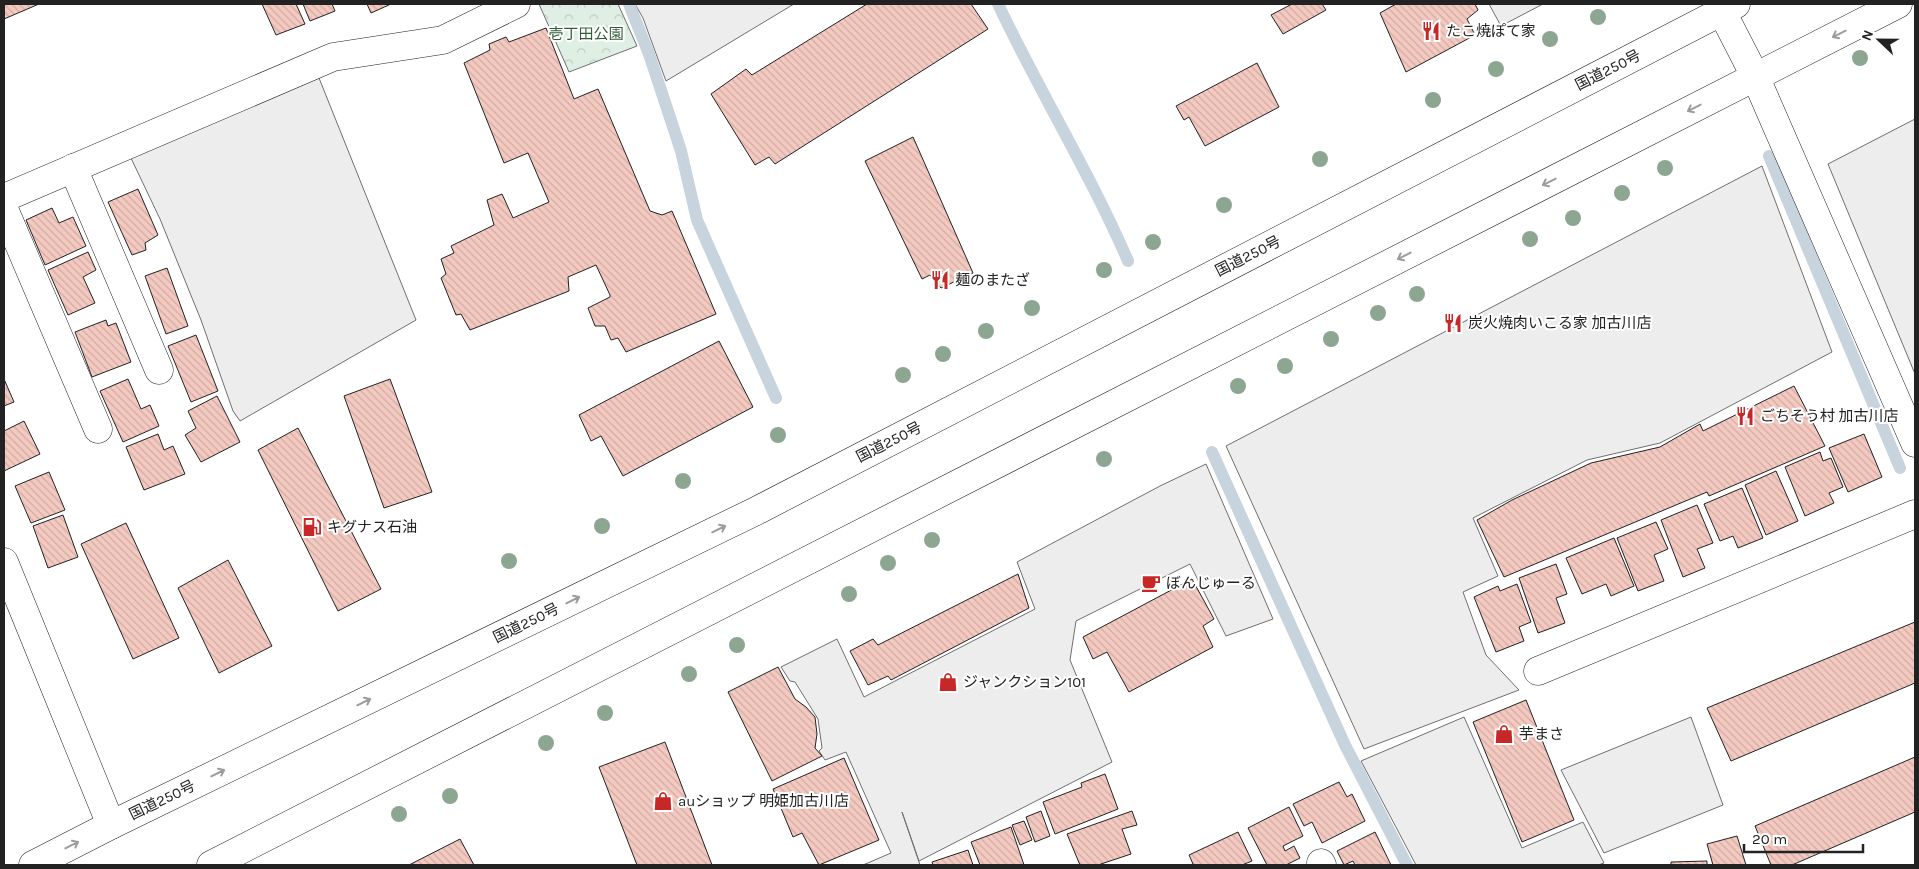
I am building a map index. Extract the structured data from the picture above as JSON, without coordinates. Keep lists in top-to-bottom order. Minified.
{"streets":{"main road":["国道250号"]},"parks":["壱丁田公園"],"places":{"restaurant":["たこ焼ぽて家","麺のまたざ","炭火焼肉いこる家 加古川店","ごちそう村 加古川店"],"fuel station":["キグナス石油"],"cafe":["ぼんじゅーる"],"shop":["ジャンクション101","芋まさ","auショップ 明姫加古川店"]},"scale_bar":"20 m","north":"left"}
